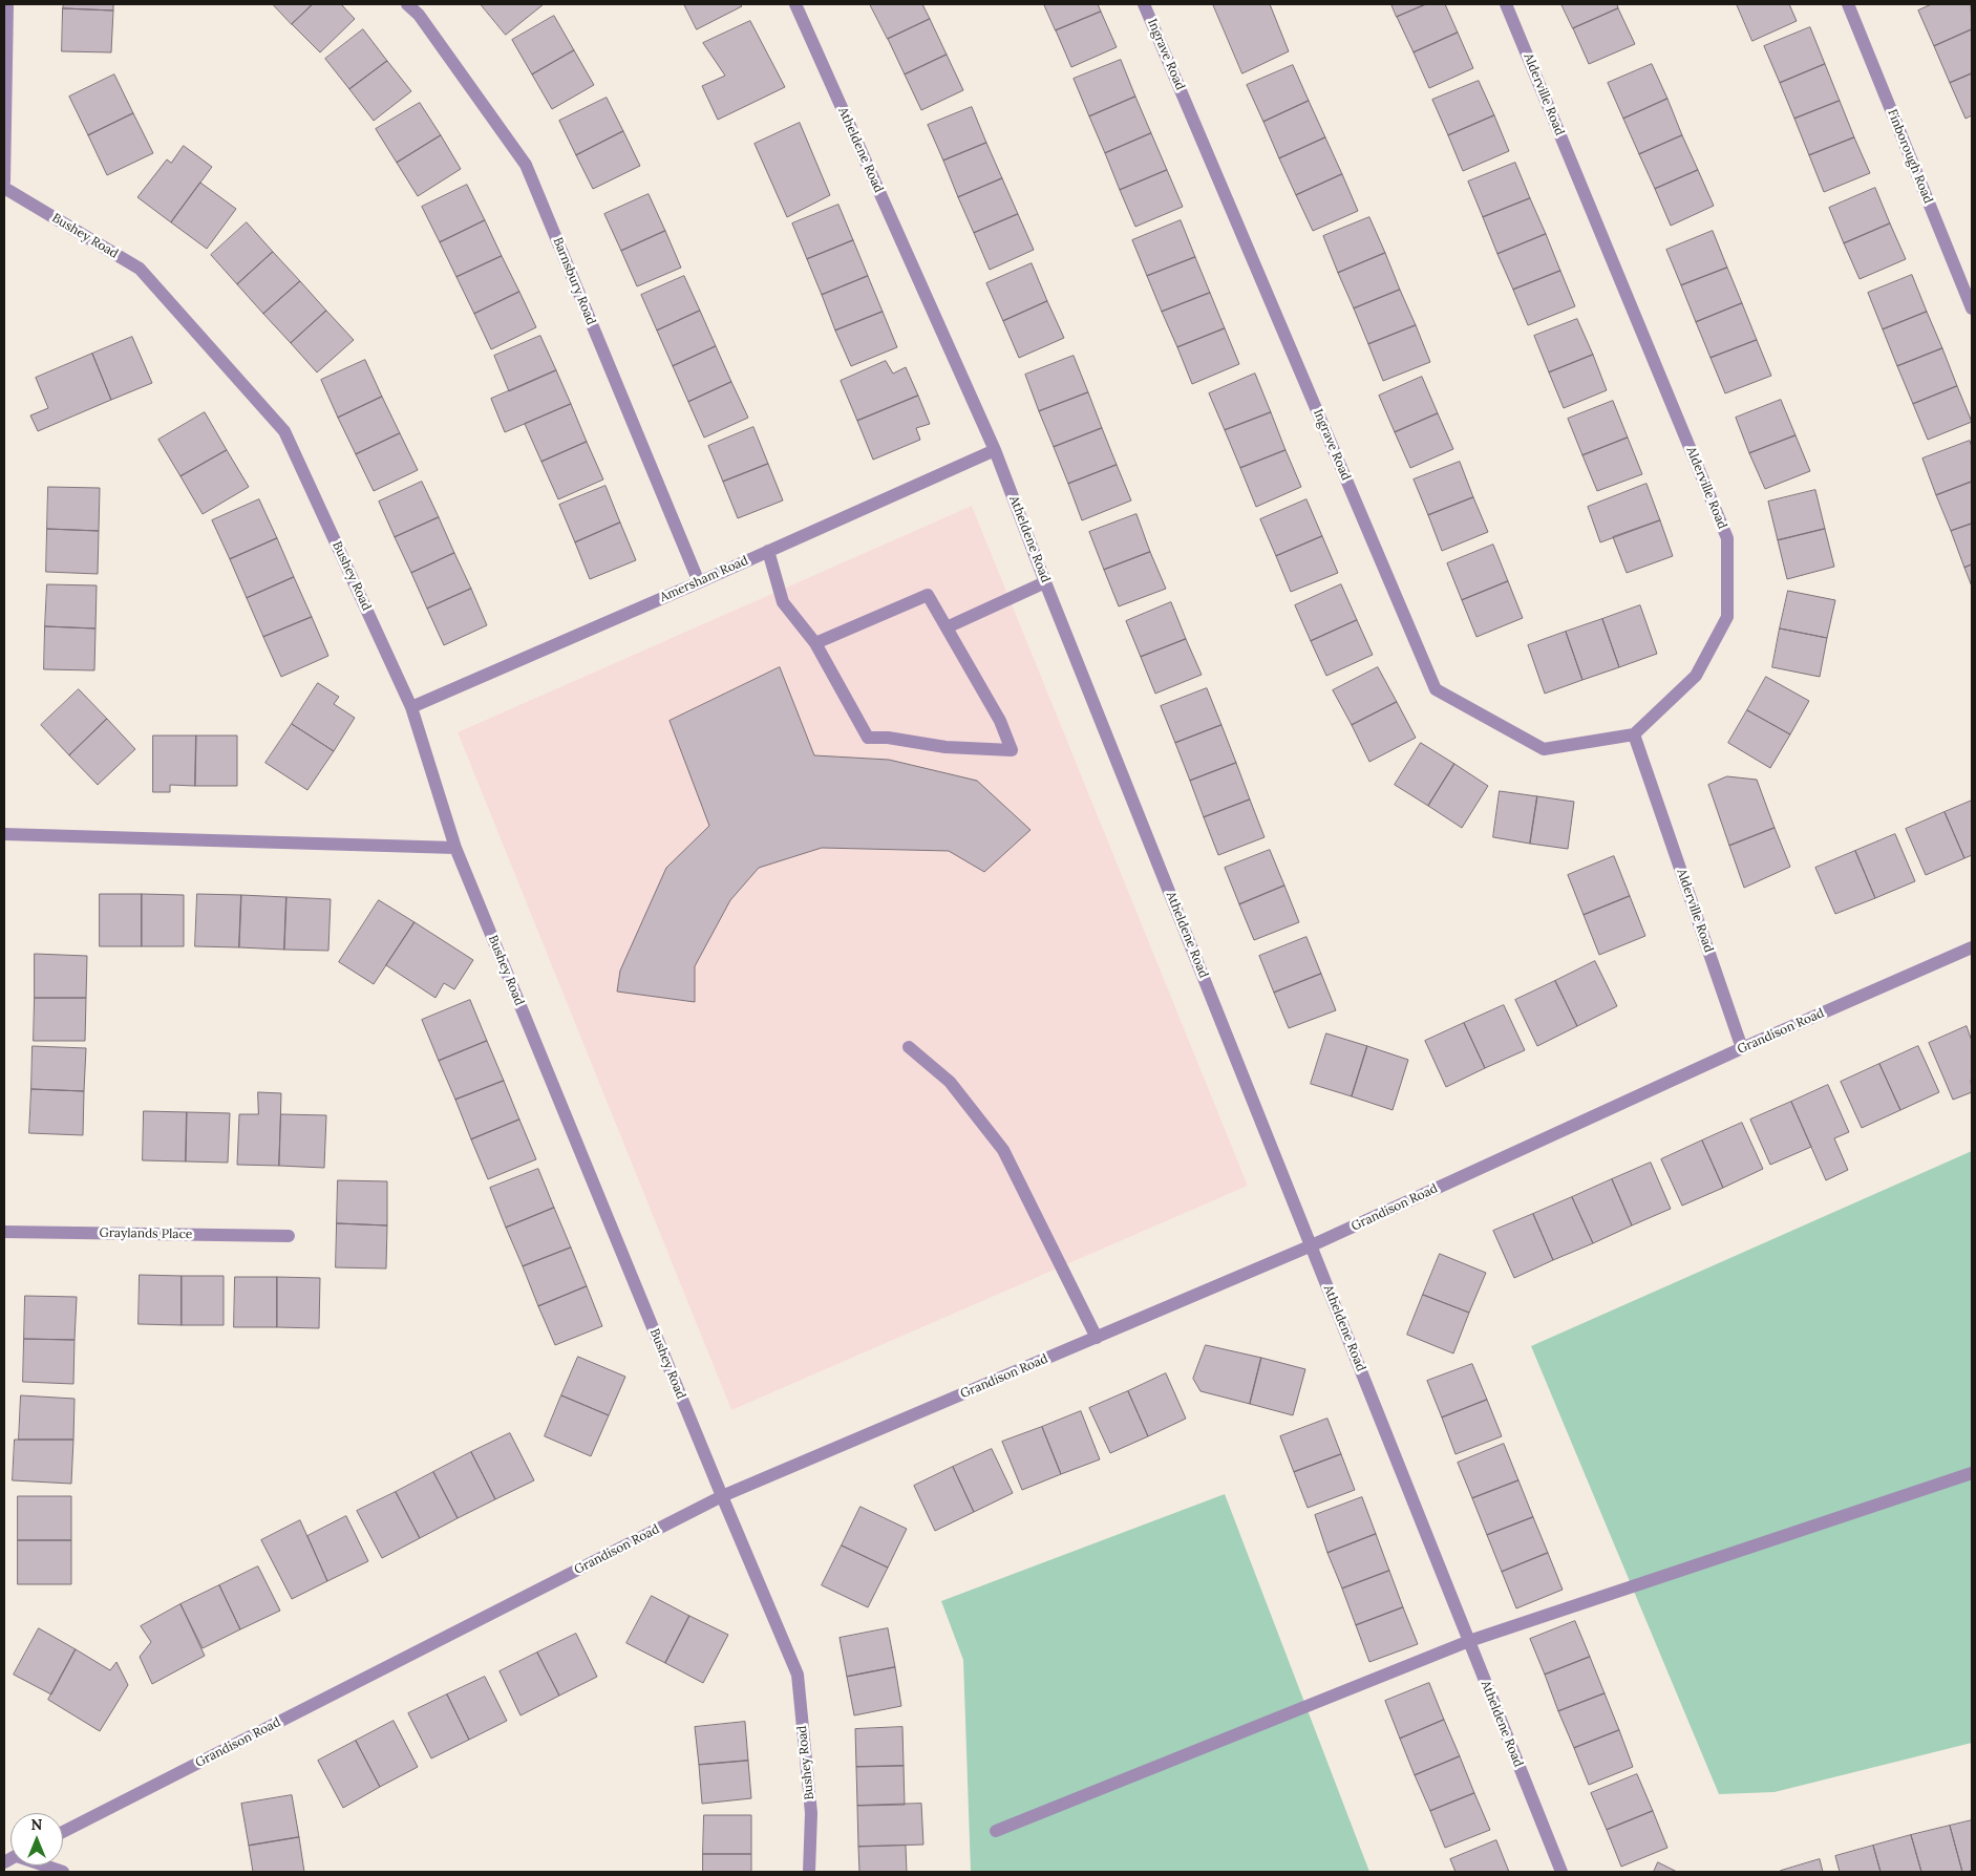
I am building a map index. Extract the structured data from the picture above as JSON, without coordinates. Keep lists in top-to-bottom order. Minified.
{"streets":{"street":["Ingrave Road","Alderville Road","Atheldene Road","Finborough Road","Bushey Road","Barnsbury Road","Amersham Road","Grandison Road","Graylands Place"]},"crossings":[["Ingrave Road","Alderville Road"],["Alderville Road","Grandison Road"],["Atheldene Road","Amersham Road"],["Atheldene Road","Grandison Road"],["Bushey Road","Amersham Road"],["Bushey Road","Grandison Road"],["Barnsbury Road","Amersham Road"]],"north":"top"}
